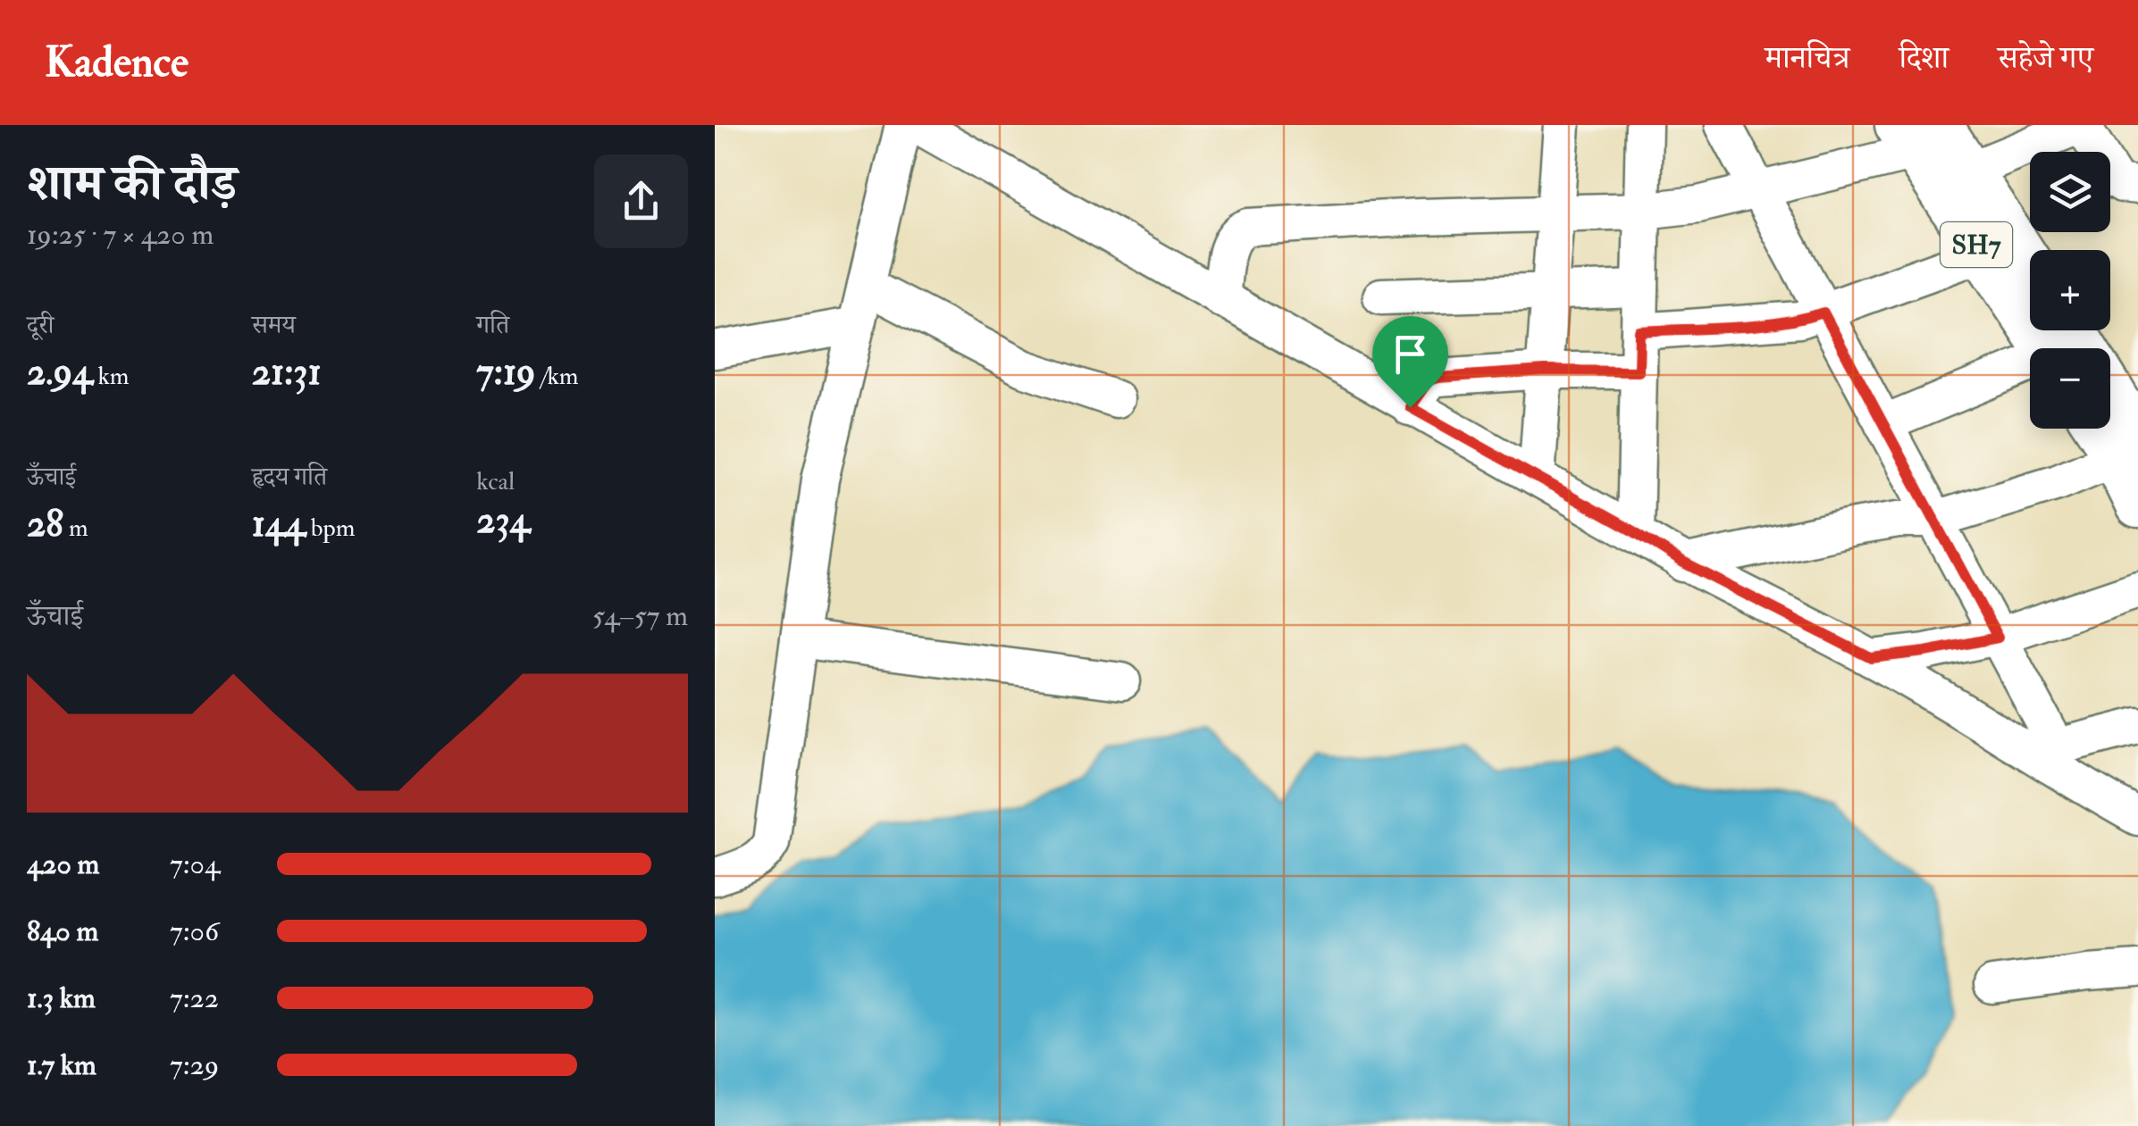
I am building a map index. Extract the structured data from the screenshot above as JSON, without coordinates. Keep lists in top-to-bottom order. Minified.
{"streets":{"main road":["SH7"]},"page":{"header":"Kadence","nav":["मानचित्र","दिशा","सहेजे गए"],"heading":["शाम की दौड़","19:25 · 7 × 420 m"],"map_buttons":["+","−"],"stats":[["दूरी","2.94 km"],["समय","21:31"],["गति","7:19 /km"],["ऊँचाई","28 m"],["हृदय गति","144 bpm"],["kcal","234"]],"chart":["ऊँचाई","54–57 m"],"list":[{"name":"420 m","note":"7:04"},{"name":"840 m","note":"7:06"},{"name":"1.3 km","note":"7:22"},{"name":"1.7 km","note":"7:29"}]}}
